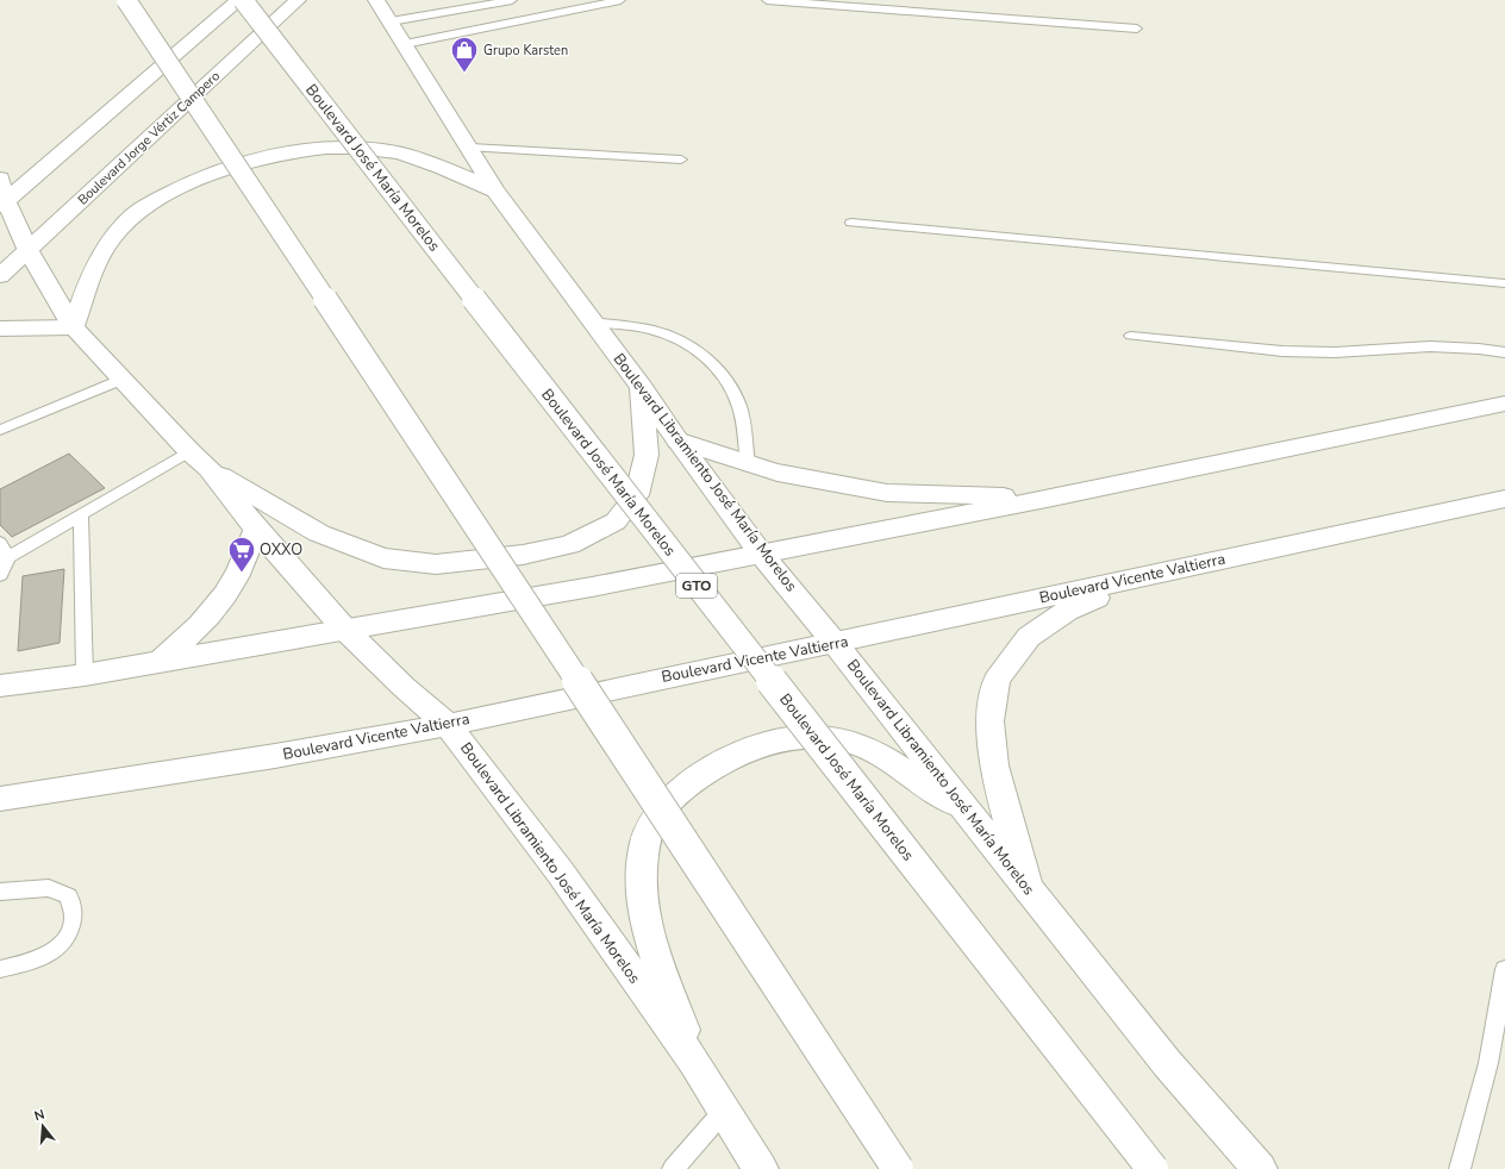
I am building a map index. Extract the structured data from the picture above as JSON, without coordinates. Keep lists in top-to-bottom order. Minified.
{"streets":{"main road":["Boulevard Jorge Vértiz Campero","Boulevard José María Morelos","Boulevard Libramiento José María Morelos","Boulevard Vicente Valtierra","GTO"]},"crossings":[["Boulevard Jorge Vértiz Campero","Boulevard Libramiento José María Morelos"],["Boulevard Libramiento José María Morelos","Boulevard Vicente Valtierra"]],"places":{"shop":["Grupo Karsten"],"supermarket":["OXXO"]},"north":"top"}
